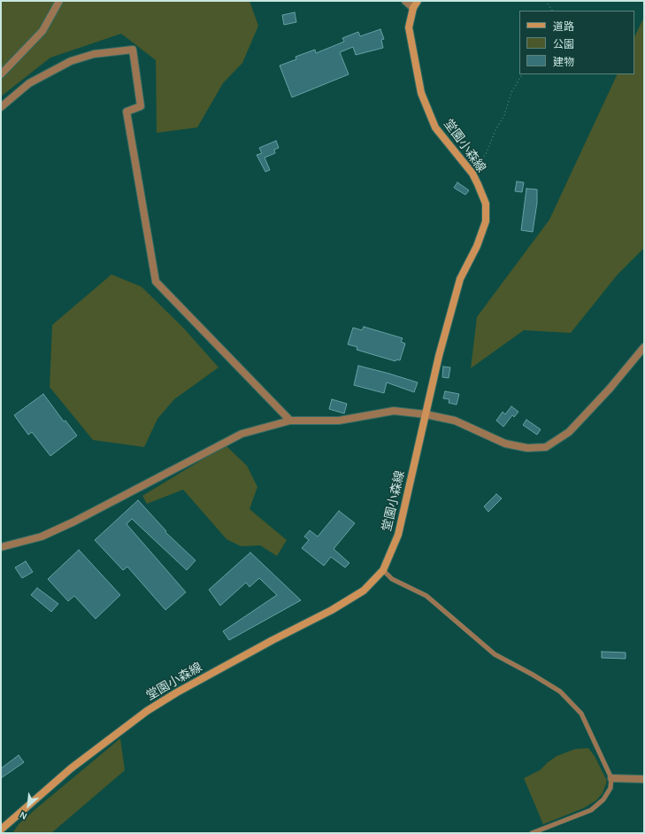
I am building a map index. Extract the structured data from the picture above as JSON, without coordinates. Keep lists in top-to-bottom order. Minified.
{"streets":{"main road":["堂園小森線"]},"legend":["道路","公園","建物"],"north":"bottom left"}
